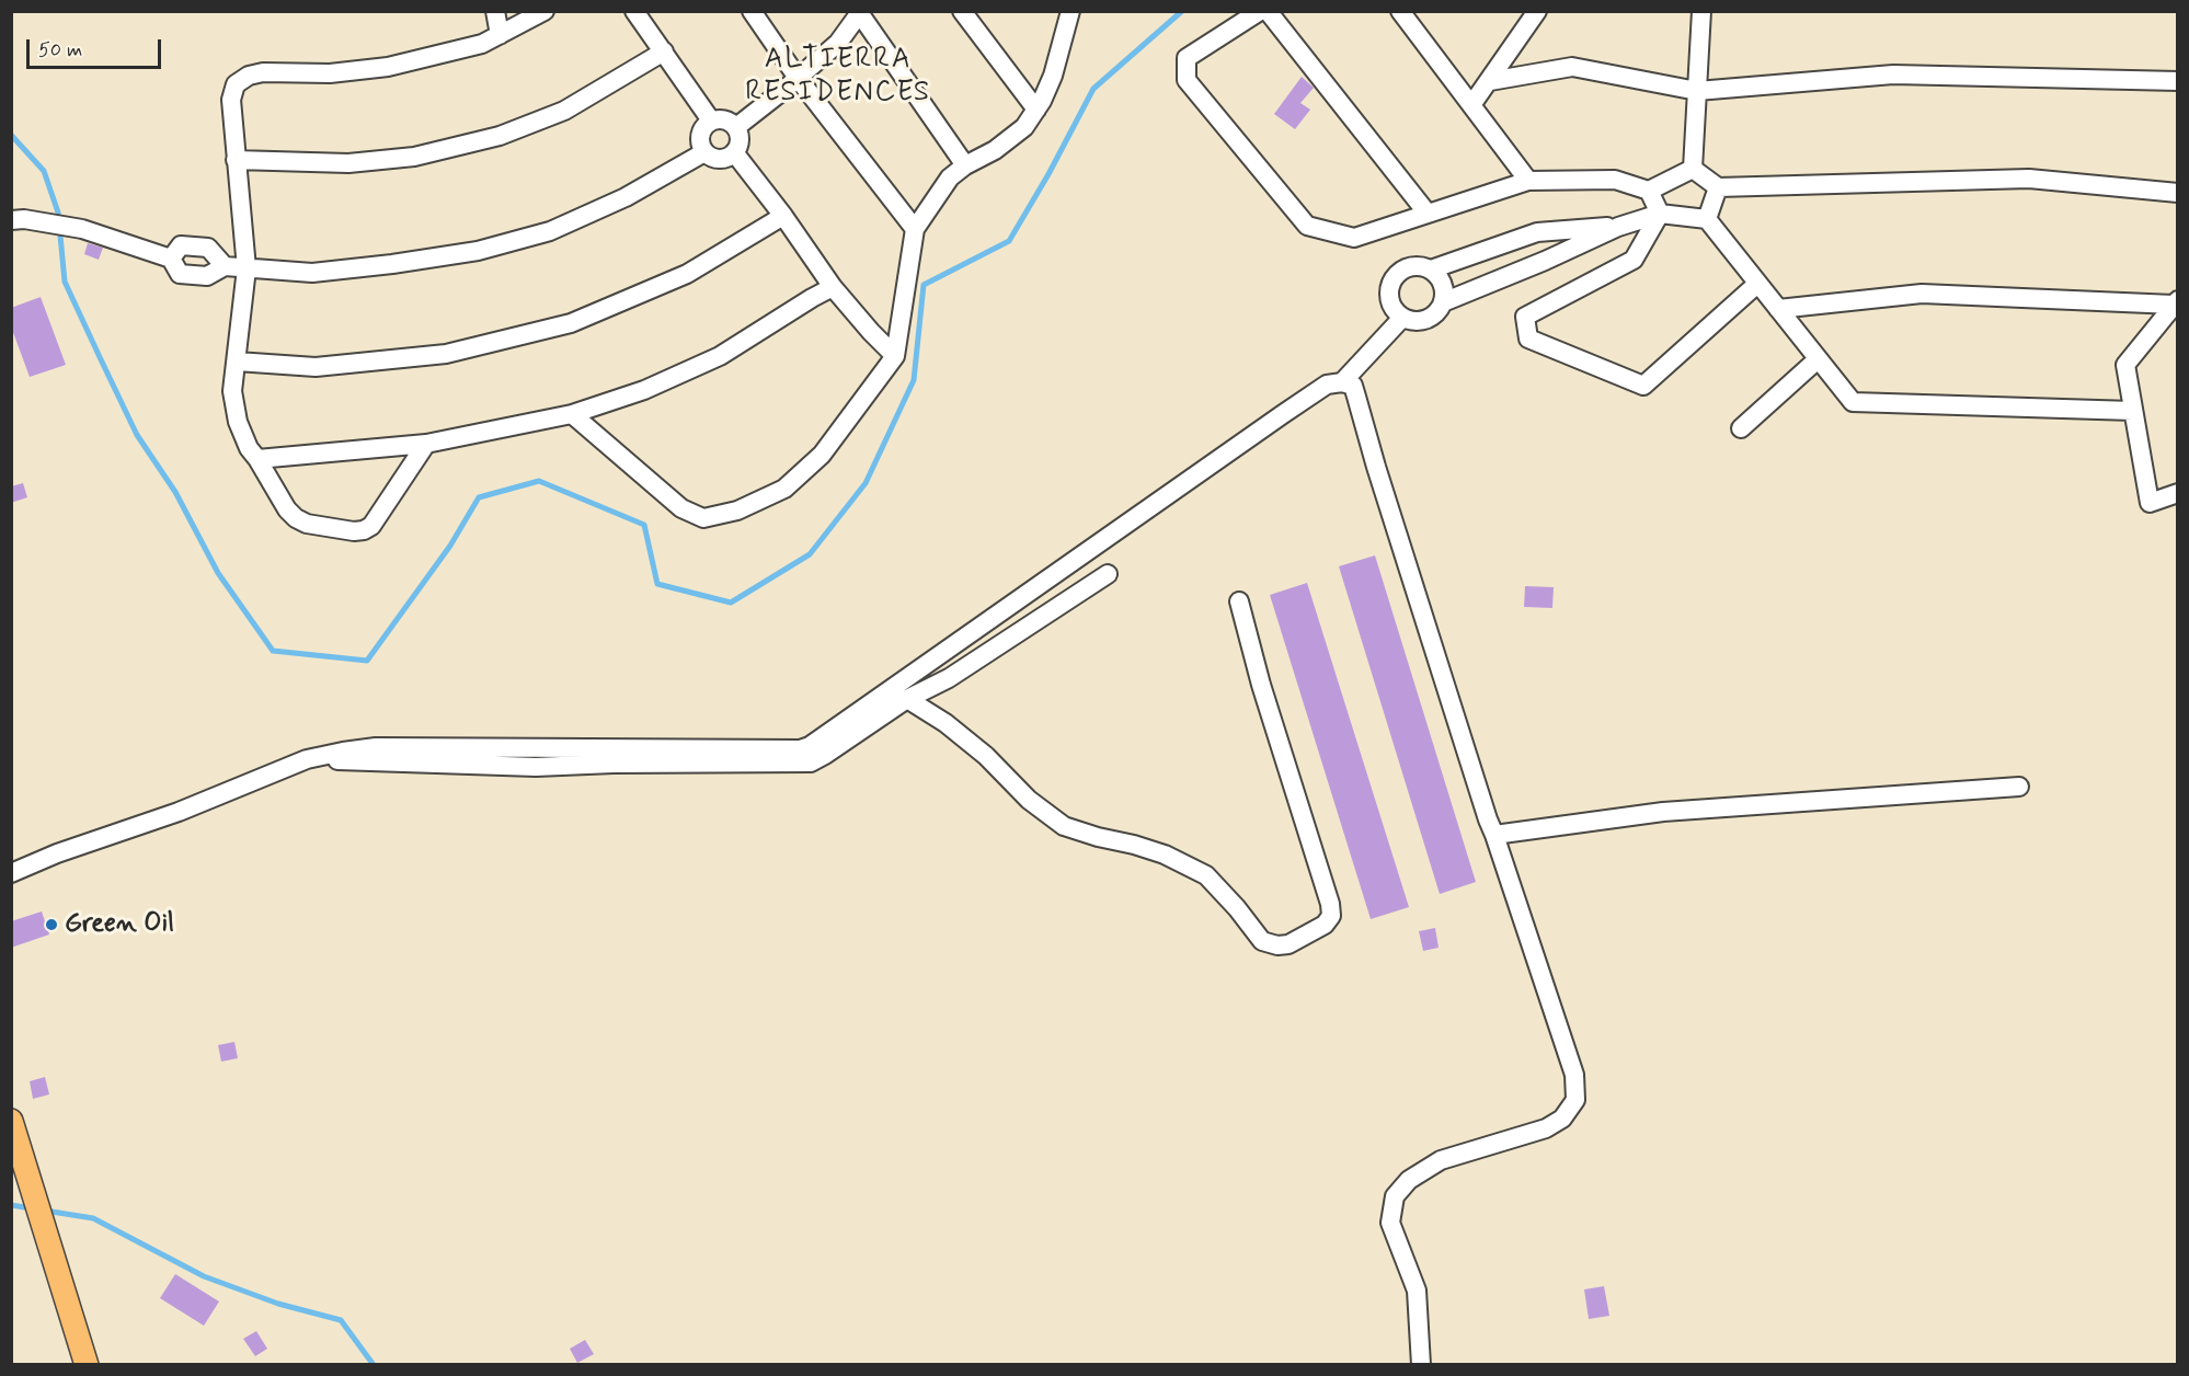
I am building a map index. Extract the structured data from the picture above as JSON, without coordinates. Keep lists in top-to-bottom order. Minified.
{"districts":["ALTIERRA RESIDENCES"],"places":["Green Oil"],"scale_bar":"50 m"}
